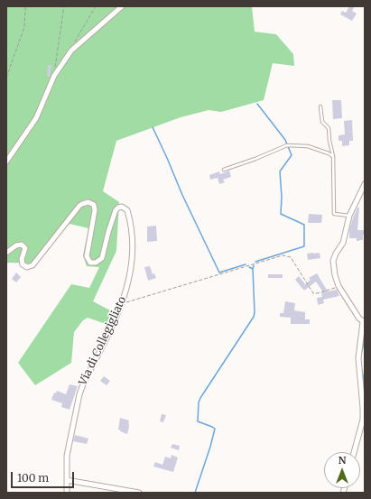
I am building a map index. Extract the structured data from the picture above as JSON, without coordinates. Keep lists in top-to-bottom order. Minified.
{"streets":{"street":["Via di Collegigliato"]},"scale_bar":"100 m","north":"top"}
